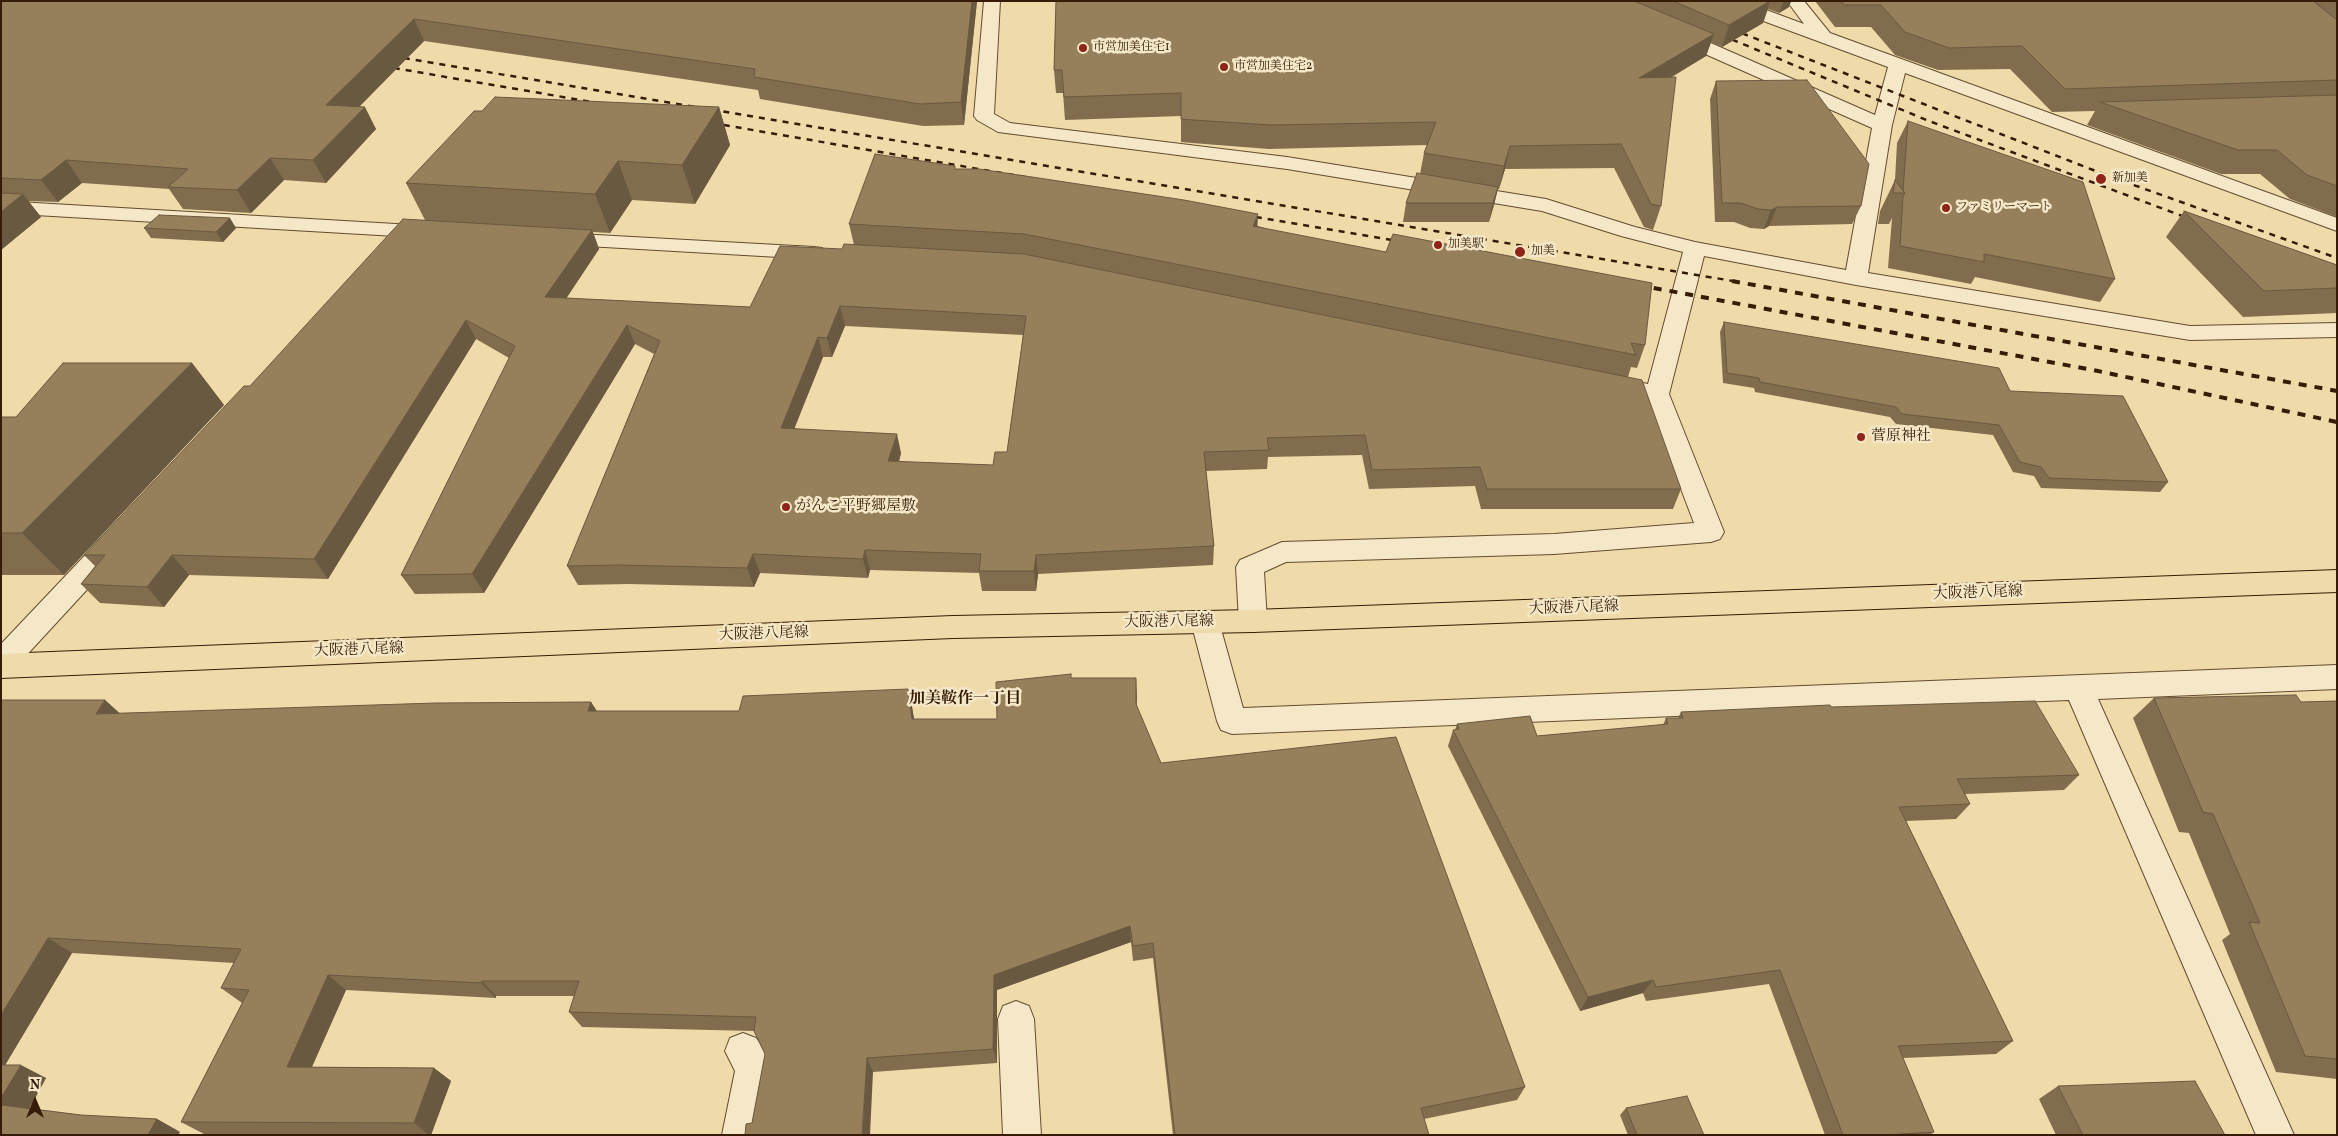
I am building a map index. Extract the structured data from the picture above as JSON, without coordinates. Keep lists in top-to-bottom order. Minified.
{"streets":{"main road":["大阪港八尾線"]},"districts":["加美鞍作一丁目"],"places":["市営加美住宅1","市営加美住宅2","新加美","ファミリーマート","加美駅","加美","菅原神社","がんこ平野郷屋敷"],"north":"top"}
